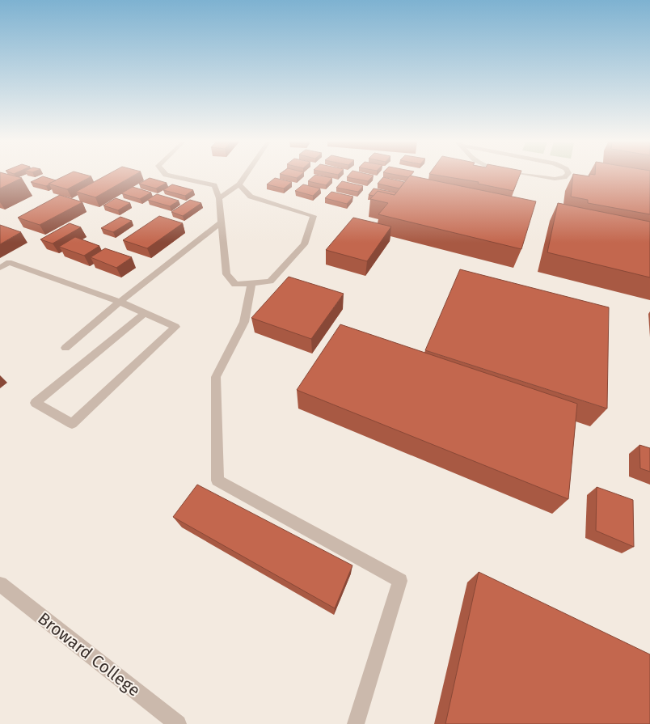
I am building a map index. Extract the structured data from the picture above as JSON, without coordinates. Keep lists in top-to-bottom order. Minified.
{"streets":{"street":["Broward College"]}}
